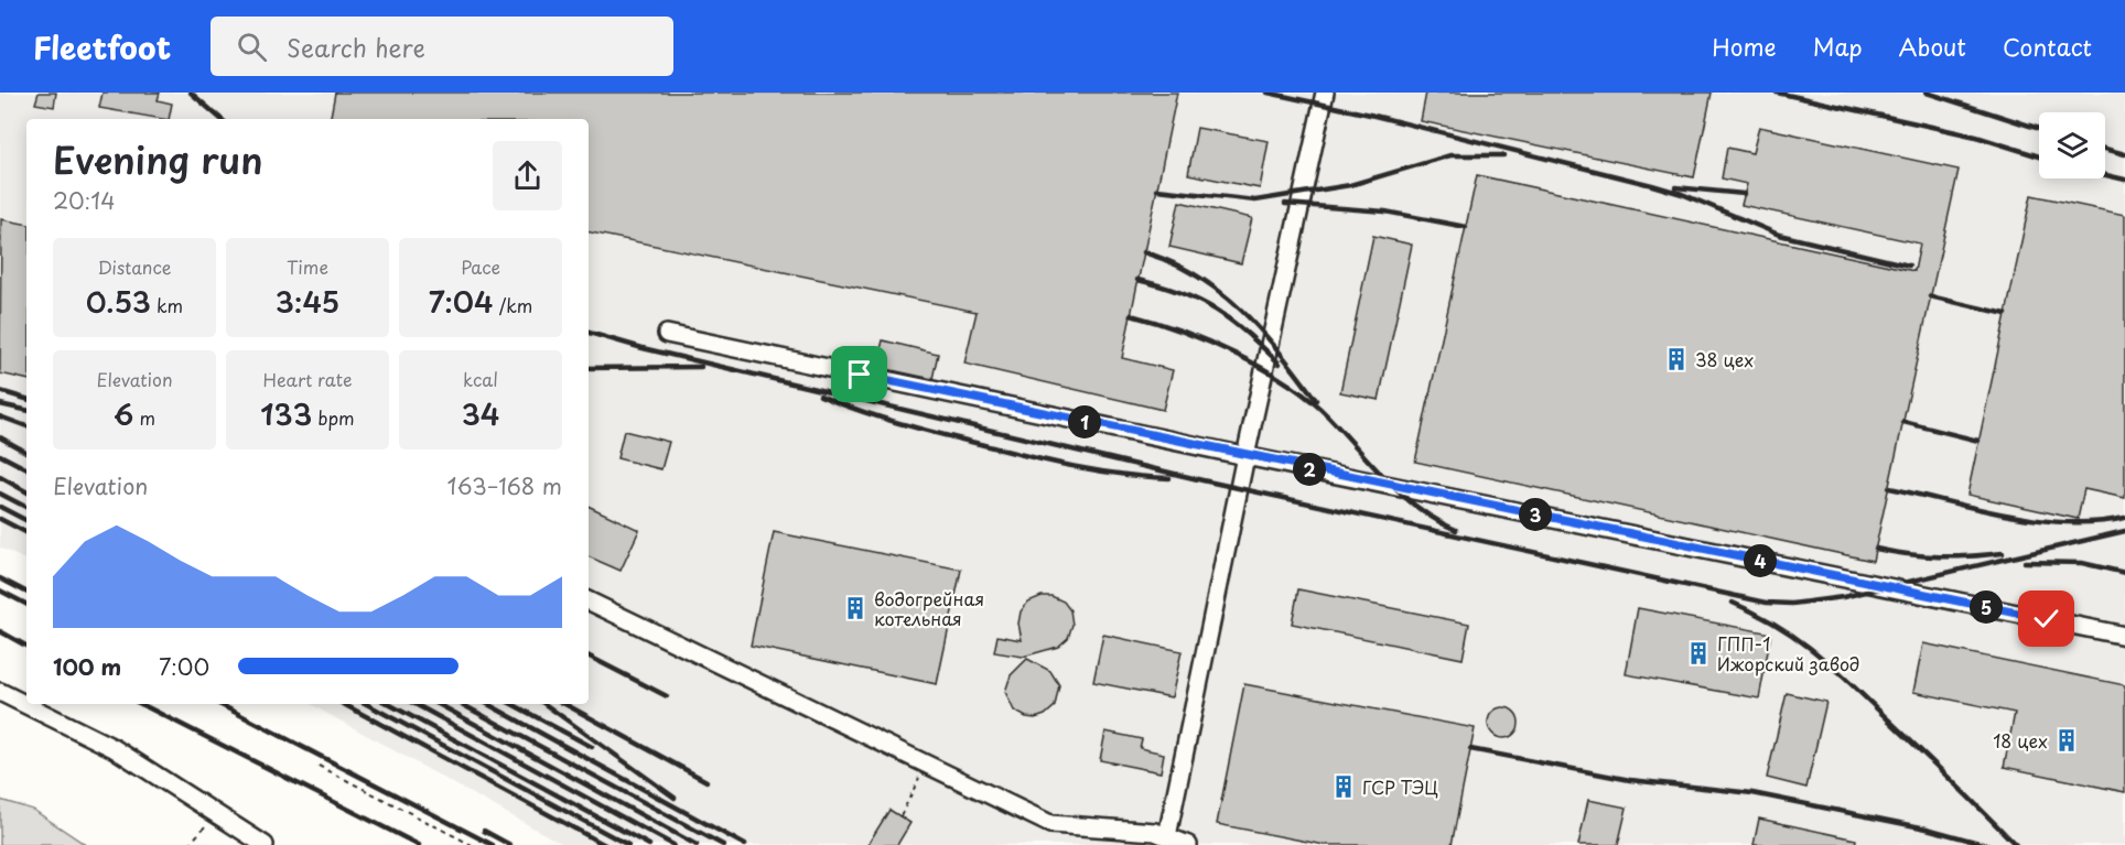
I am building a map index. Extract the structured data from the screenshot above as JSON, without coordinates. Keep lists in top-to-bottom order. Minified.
{"places":{"building":["38 цех","водогрейная котельная","ГПП-1 Ижорский завод","18 цех","ГСР ТЭЦ"]},"page":{"header":"Fleetfoot","search":"Search here","nav":["Home","Map","About","Contact"],"heading":["Evening run","20:14"],"stats":[["Distance","0.53 km"],["Time","3:45"],["Pace","7:04 /km"],["Elevation","6 m"],["Heart rate","133 bpm"],["kcal","34"]],"pins":["1","2","3","4","5"],"chart":["Elevation","163–168 m"],"list":[{"name":"100 m","note":"7:00"}]}}
